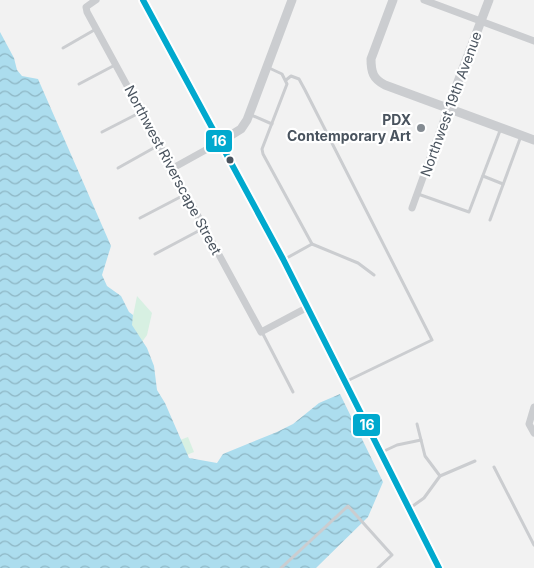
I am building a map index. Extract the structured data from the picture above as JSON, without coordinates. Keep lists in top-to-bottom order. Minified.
{"streets":{"street":["Northwest 19th Avenue","Northwest Riverscape Street"]},"places":["PDX Contemporary Art"],"lines":["transit line 16"]}
